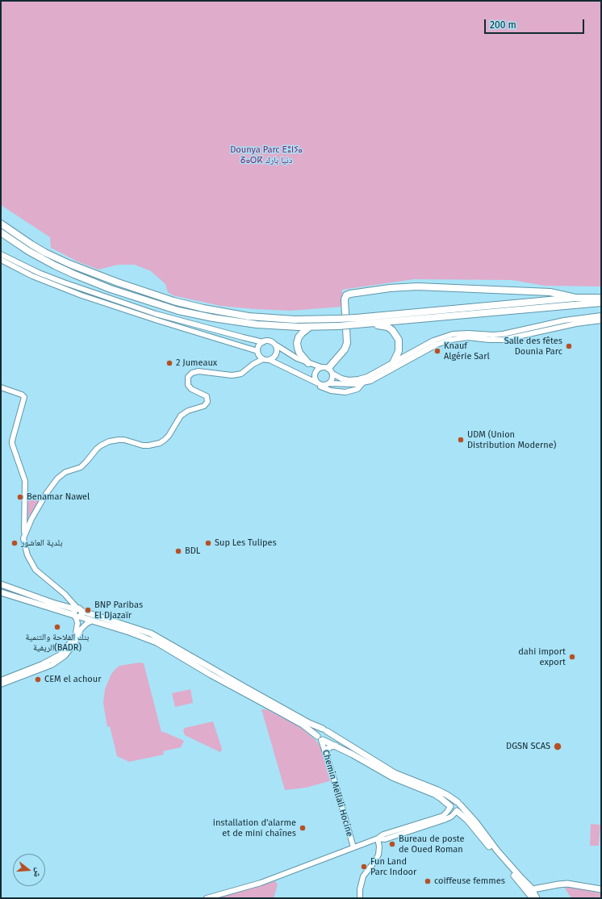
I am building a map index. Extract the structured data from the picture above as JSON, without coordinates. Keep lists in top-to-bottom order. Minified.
{"streets":{"main road":["Chemin Mellali Hocine"]},"parks":["Dounya Parc ⴹⵓⵏⵢⴰ ⵒⴰⵔⴽ دنيا بارك"],"places":["Salle des fêtes Dounia Parc","Knauf Algérie Sarl","2 Jumeaux","UDM (Union Distribution Moderne)","Benamar Nawel","بلدية العاشور","Sup Les Tulipes","BDL","BNP Paribas El Djazaïr","بنك الفلاحة والتنمية الريفية(BADR)","dahi import export","CEM el achour","DGSN SCAS","installation d'alarme et de mini chaînes","Bureau de poste de Oued Roman","Fun Land Parc Indoor","coiffeuse femmes"],"scale_bar":"200 m","north":"right"}
